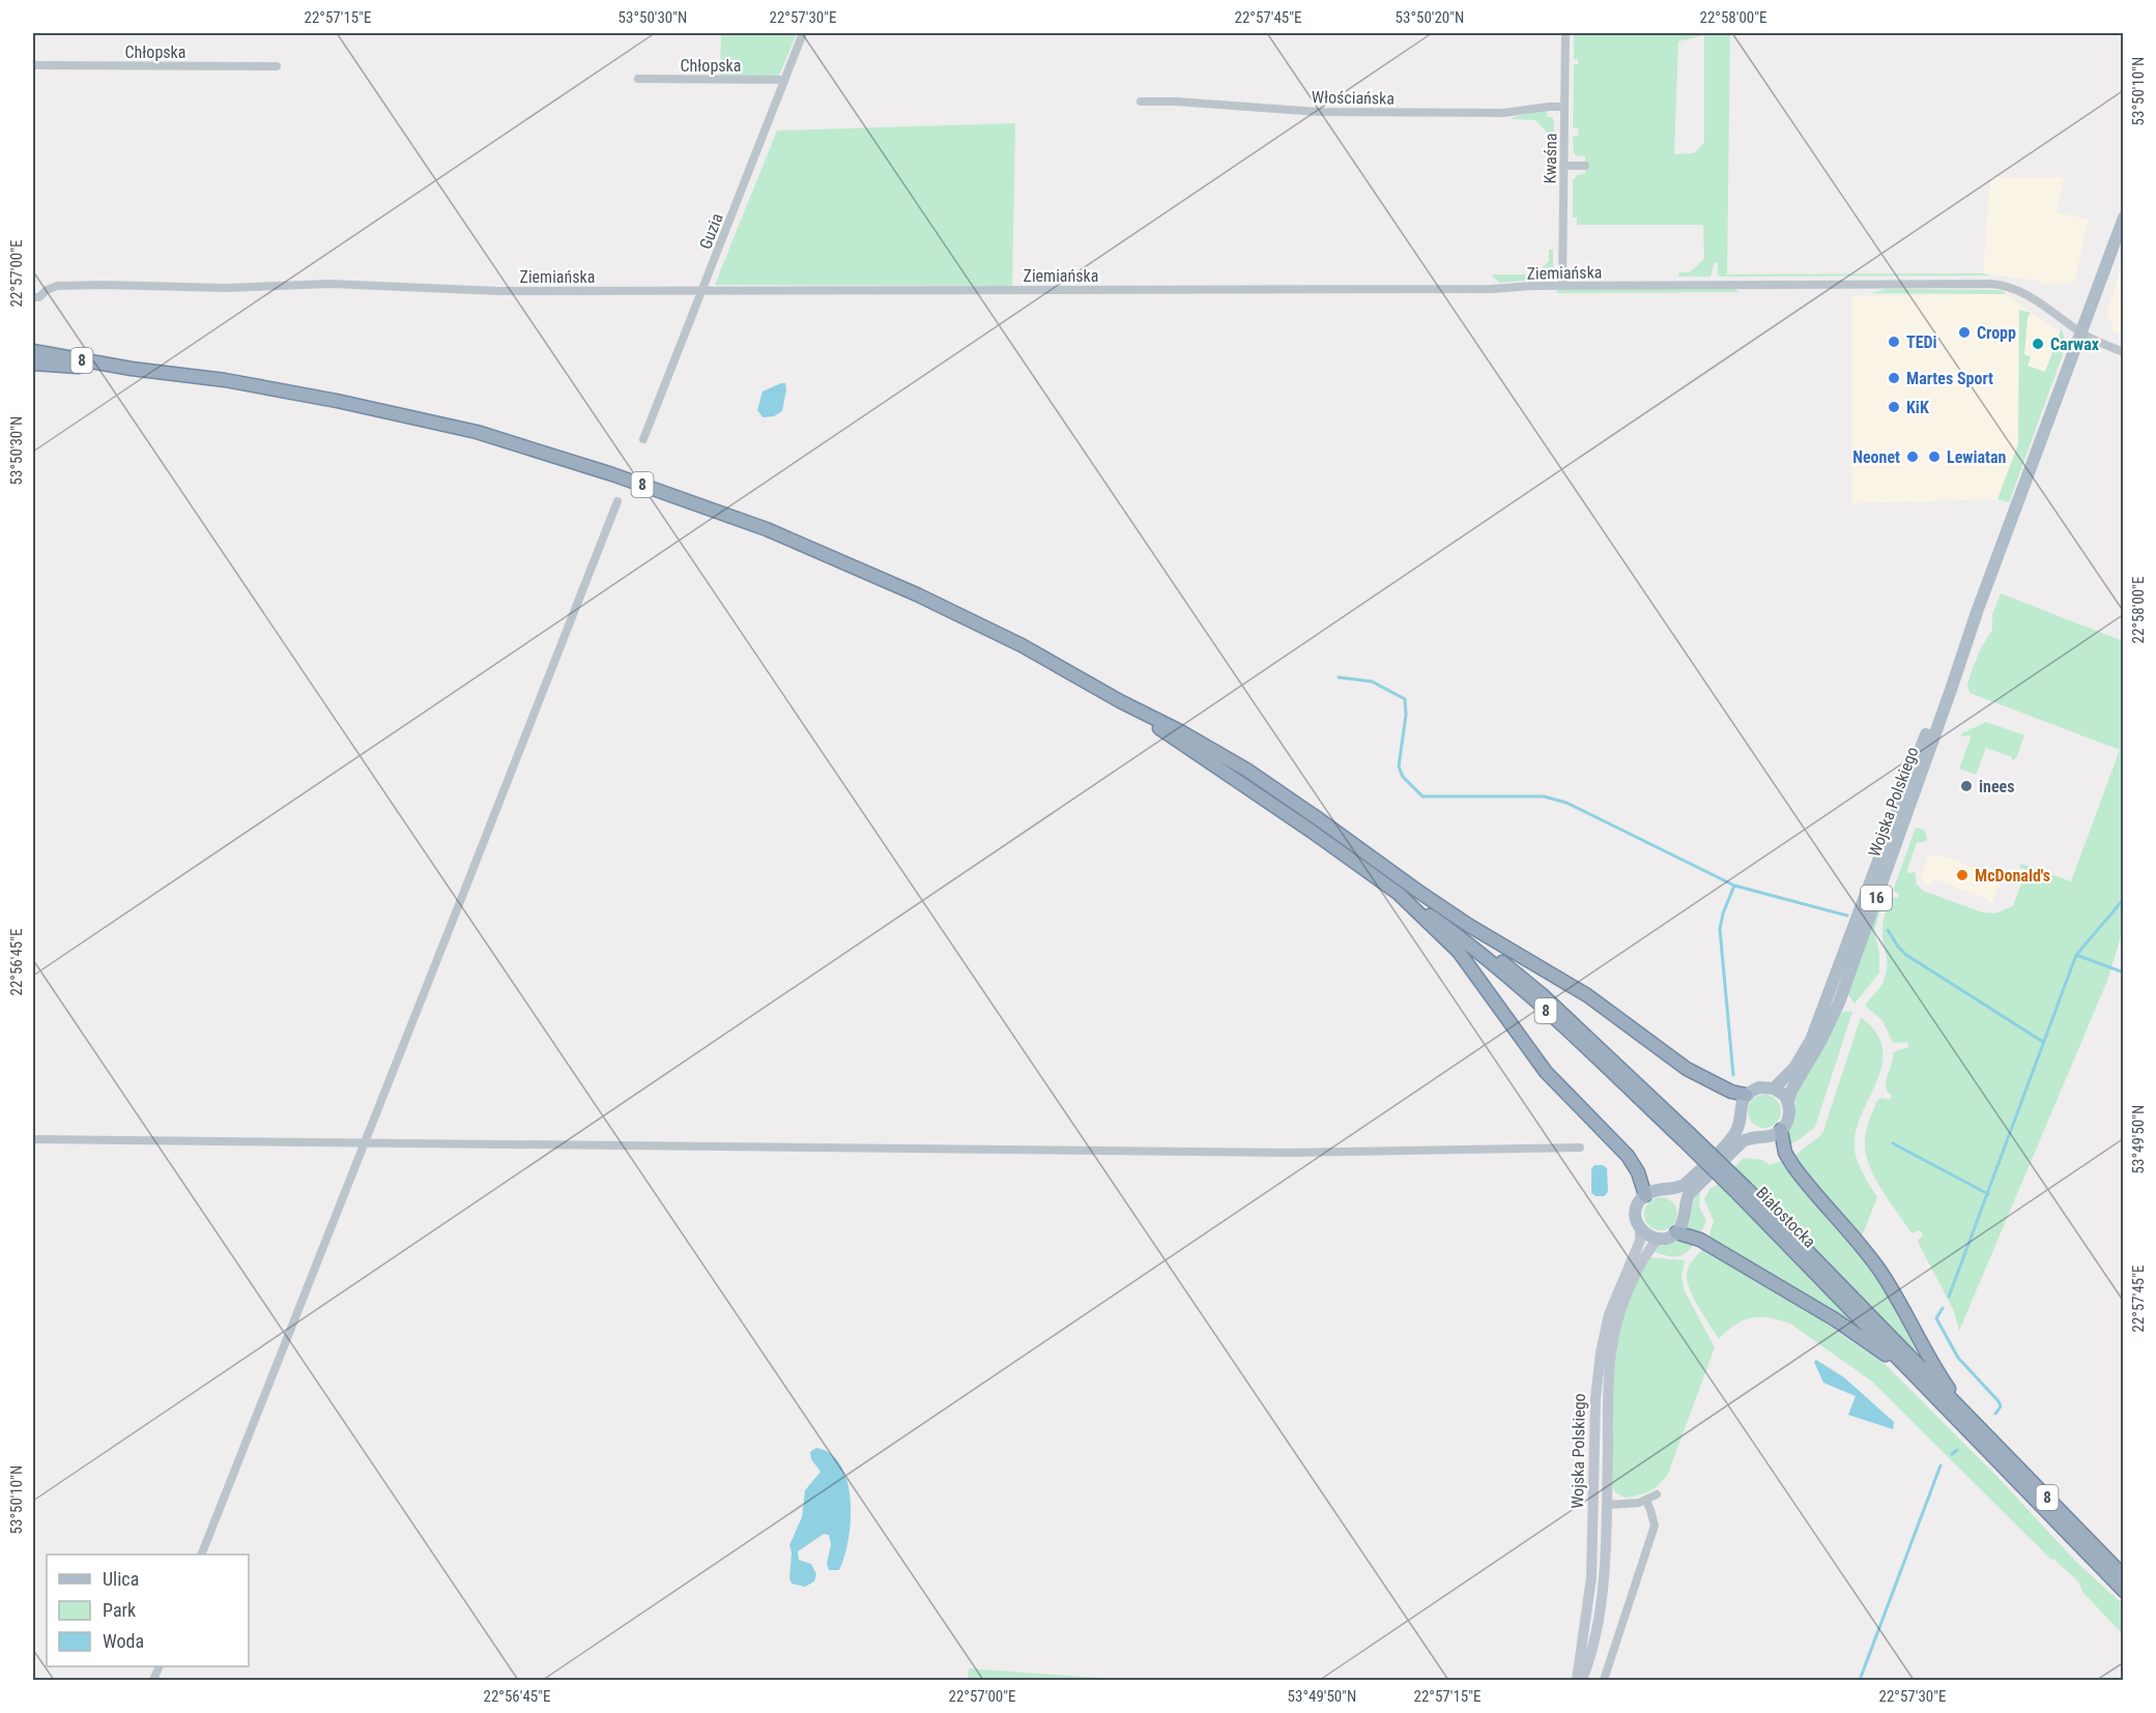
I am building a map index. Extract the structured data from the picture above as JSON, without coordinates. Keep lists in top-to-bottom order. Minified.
{"streets":{"highway":["8","Białostocka"],"main road":["Wojska Polskiego","16"],"street":["Chłopska","Włościańska","Kwaśna","Guzia","Ziemiańska"]},"crossings":[["Chłopska","Guzia"],["Włościańska","Kwaśna"],["Kwaśna","Ziemiańska"],["Guzia","Ziemiańska"],["Ziemiańska","Wojska Polskiego"],["8","Białostocka"],["Wojska Polskiego","16"]],"places":["Cropp","TEDi","Carwax","Martes Sport","KiK","Neonet","Lewiatan","inees","McDonald's"],"legend":["Ulica","Park","Woda"],"coordinates":["22°57'15\"E","53°50'30\"N","22°57'30\"E","22°57'45\"E","53°50'20\"N","22°58'00\"E","53°50'10\"N","22°57'00\"E","22°56'45\"E","53°49'50\"N"]}
